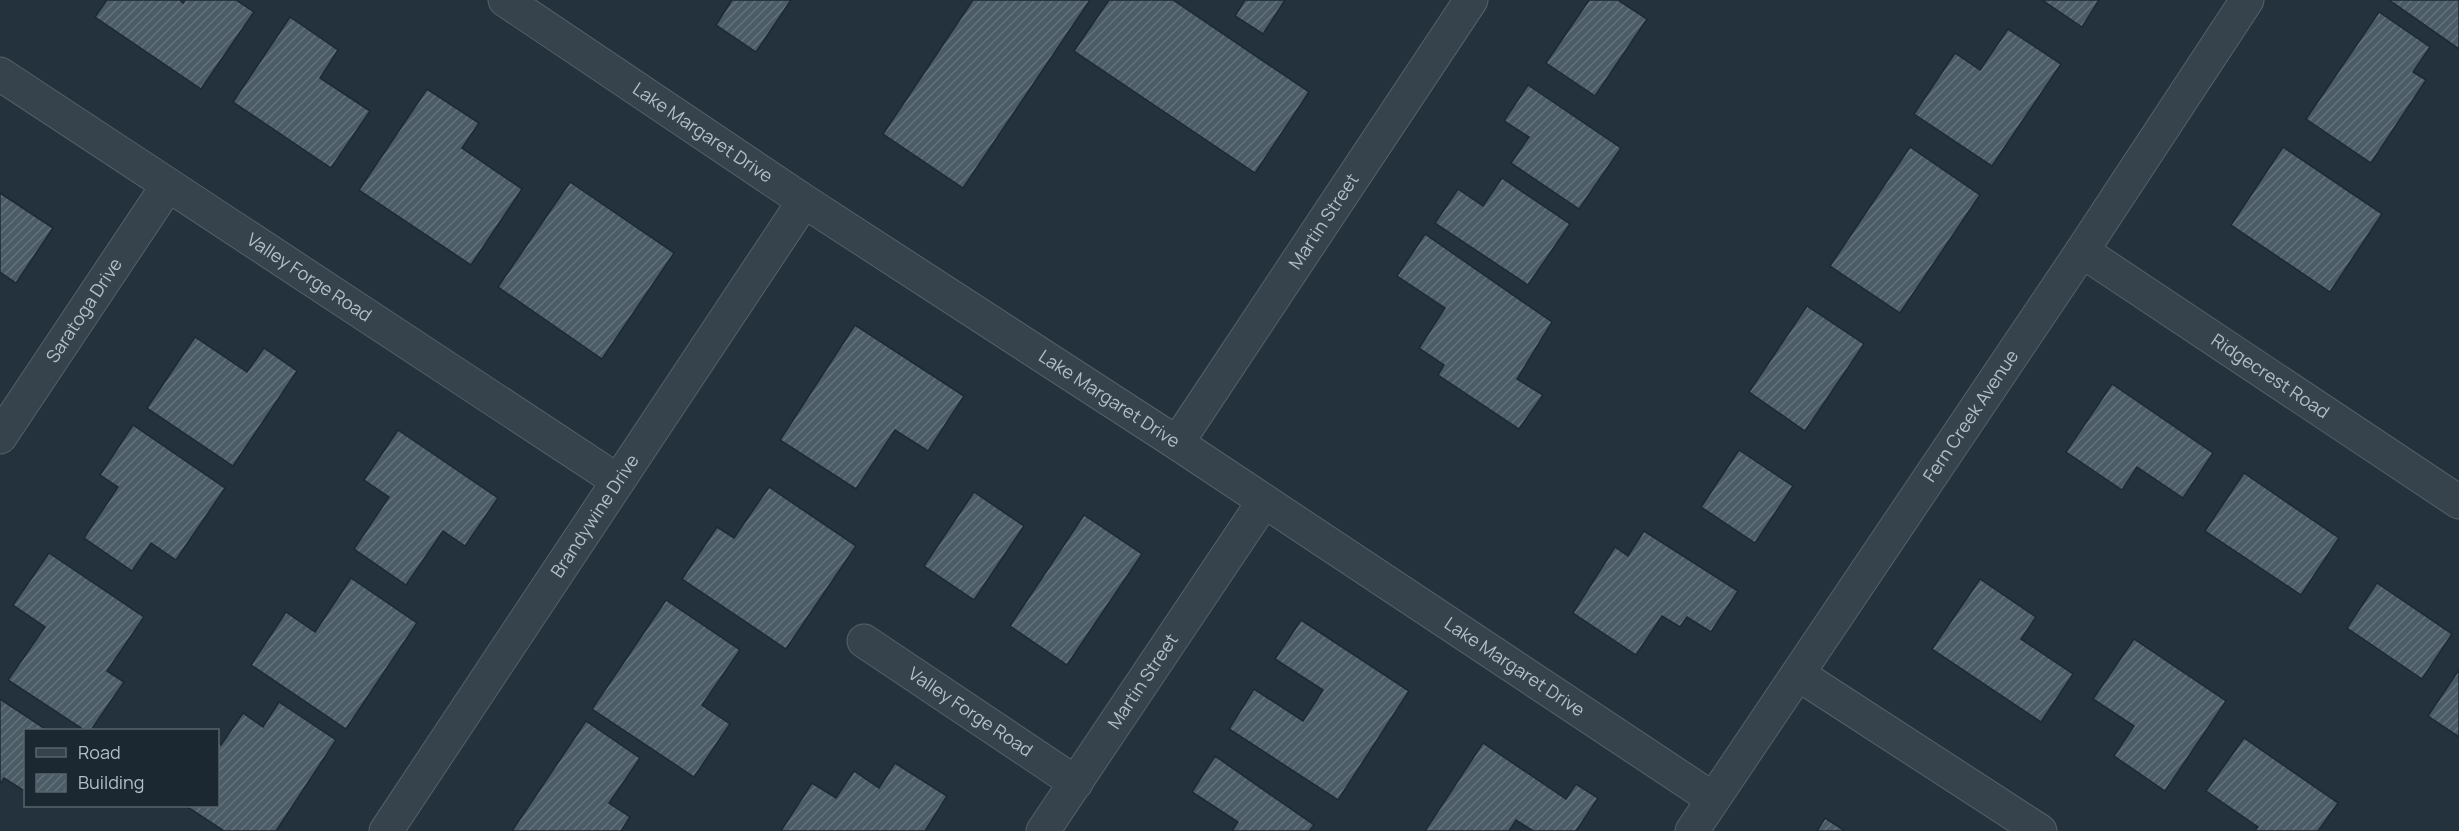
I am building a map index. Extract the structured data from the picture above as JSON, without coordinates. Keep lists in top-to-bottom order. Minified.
{"streets":{"street":["Lake Margaret Drive","Martin Street","Valley Forge Road","Saratoga Drive","Ridgecrest Road","Fern Creek Avenue","Brandywine Drive"]},"crossings":[["Lake Margaret Drive","Martin Street"],["Lake Margaret Drive","Fern Creek Avenue"],["Lake Margaret Drive","Brandywine Drive"],["Martin Street","Valley Forge Road"],["Valley Forge Road","Saratoga Drive"],["Valley Forge Road","Brandywine Drive"],["Ridgecrest Road","Fern Creek Avenue"]],"legend":["Road","Building"]}
